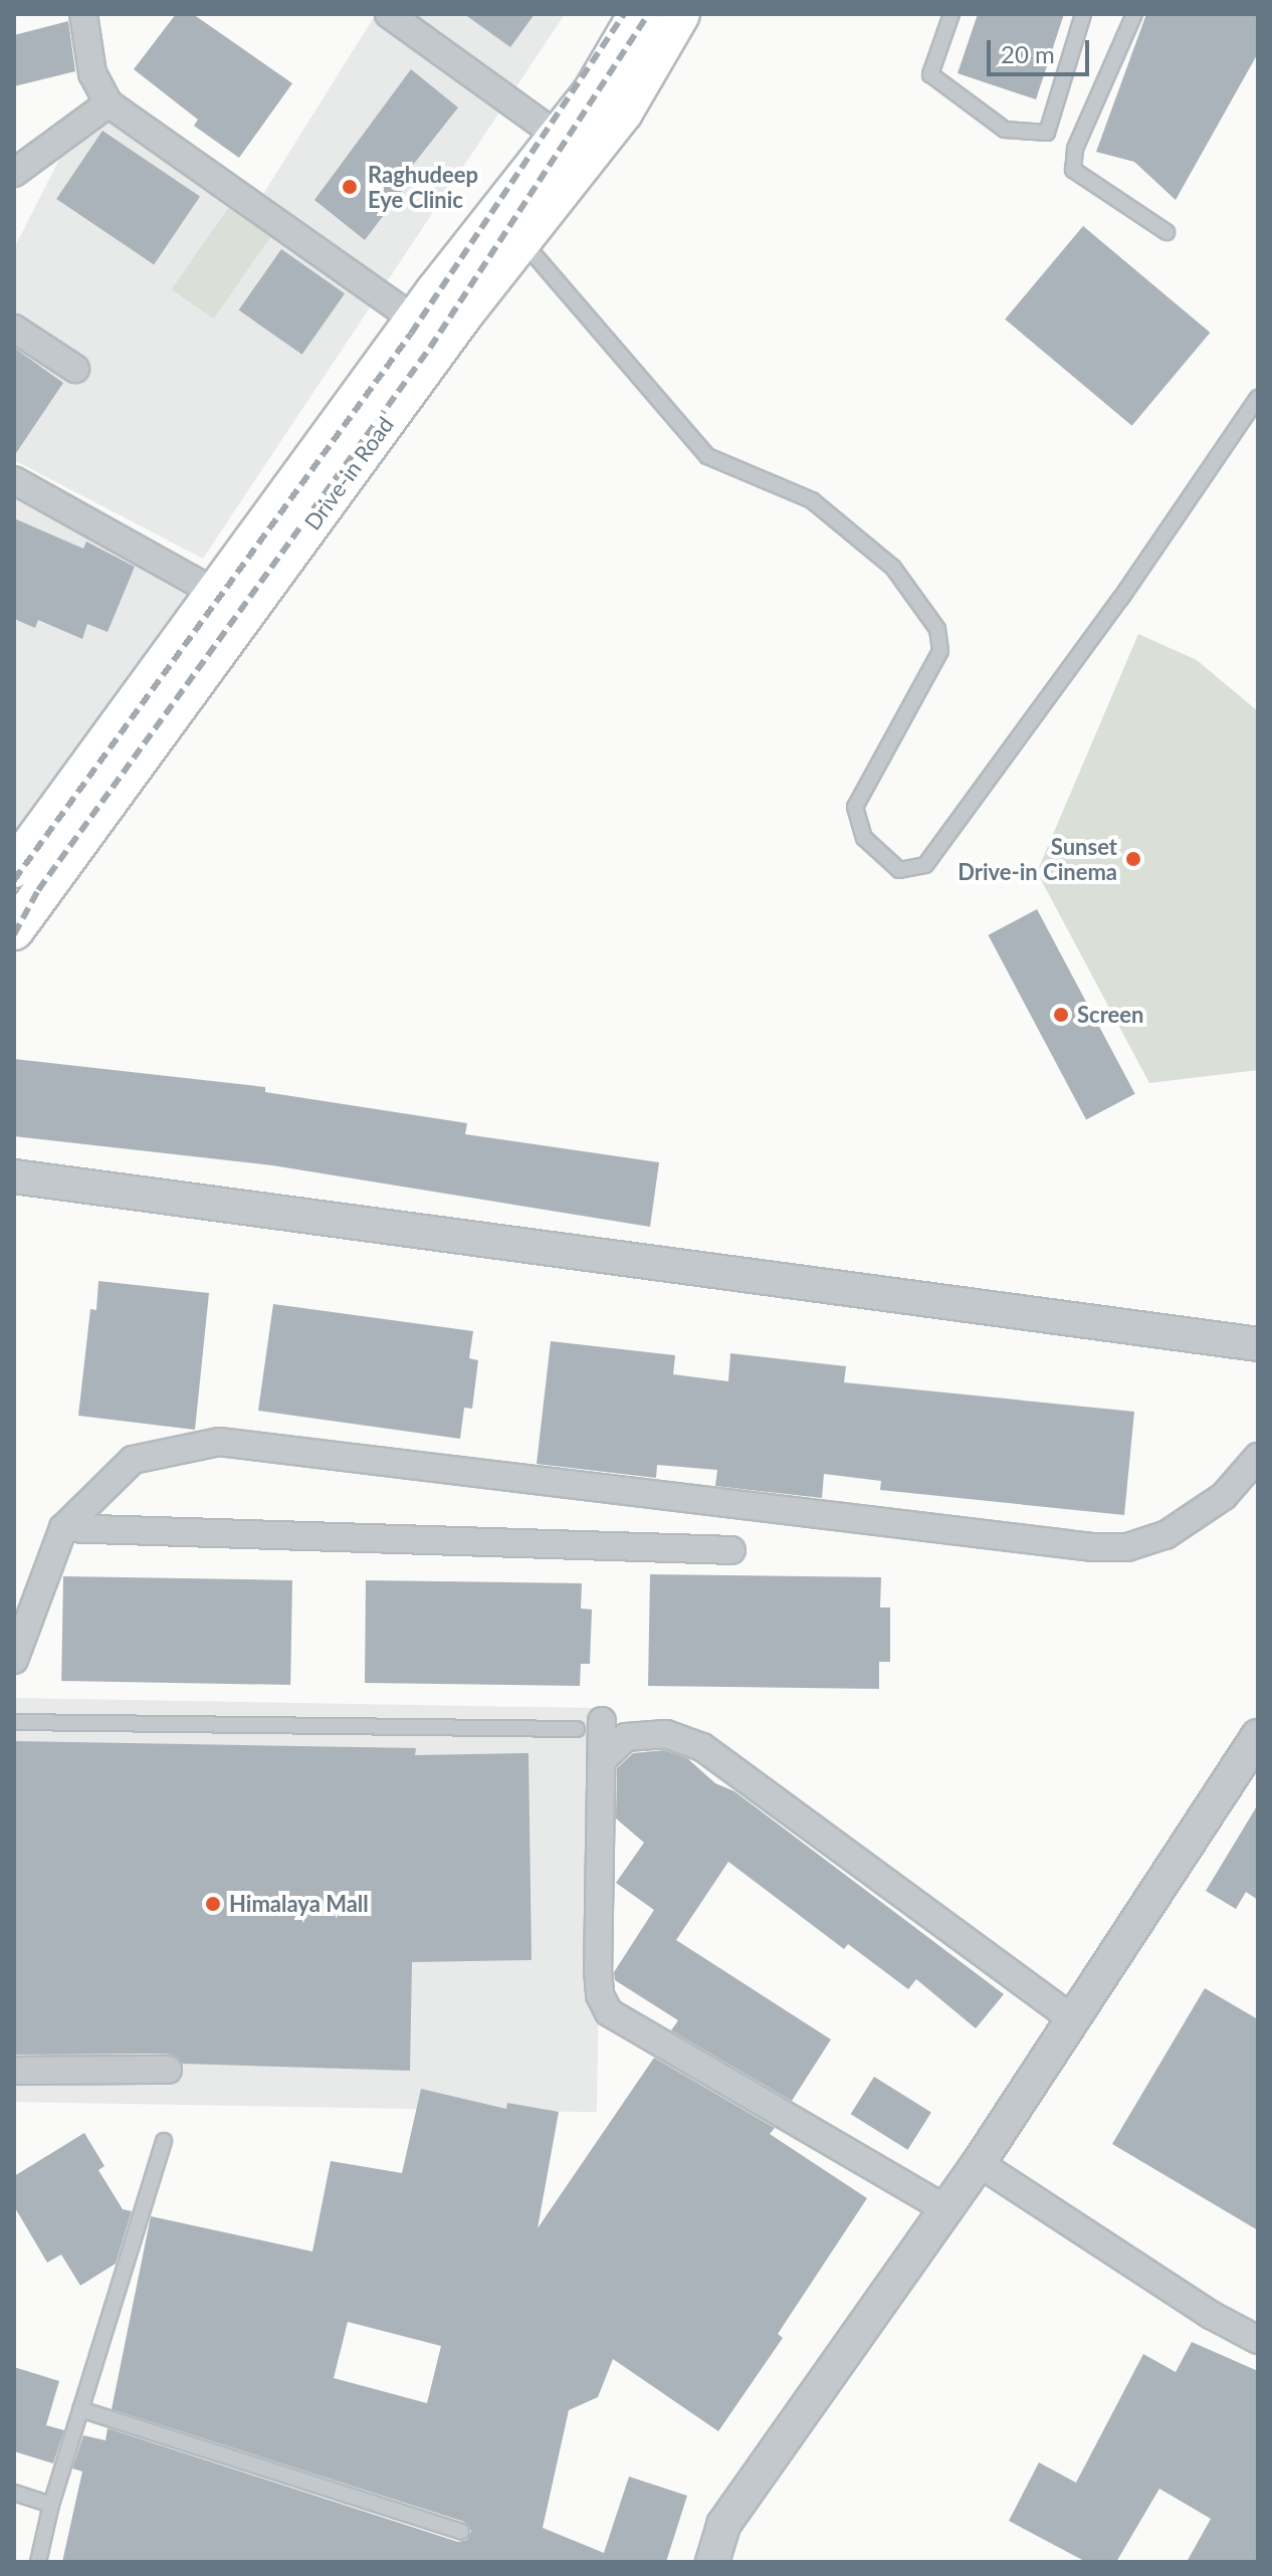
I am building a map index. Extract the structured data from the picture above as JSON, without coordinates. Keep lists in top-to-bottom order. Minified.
{"streets":{"main road":["Drive-in Road"]},"places":["Raghudeep Eye Clinic","Sunset Drive-in Cinema","Screen","Himalaya Mall"],"scale_bar":"20 m"}
